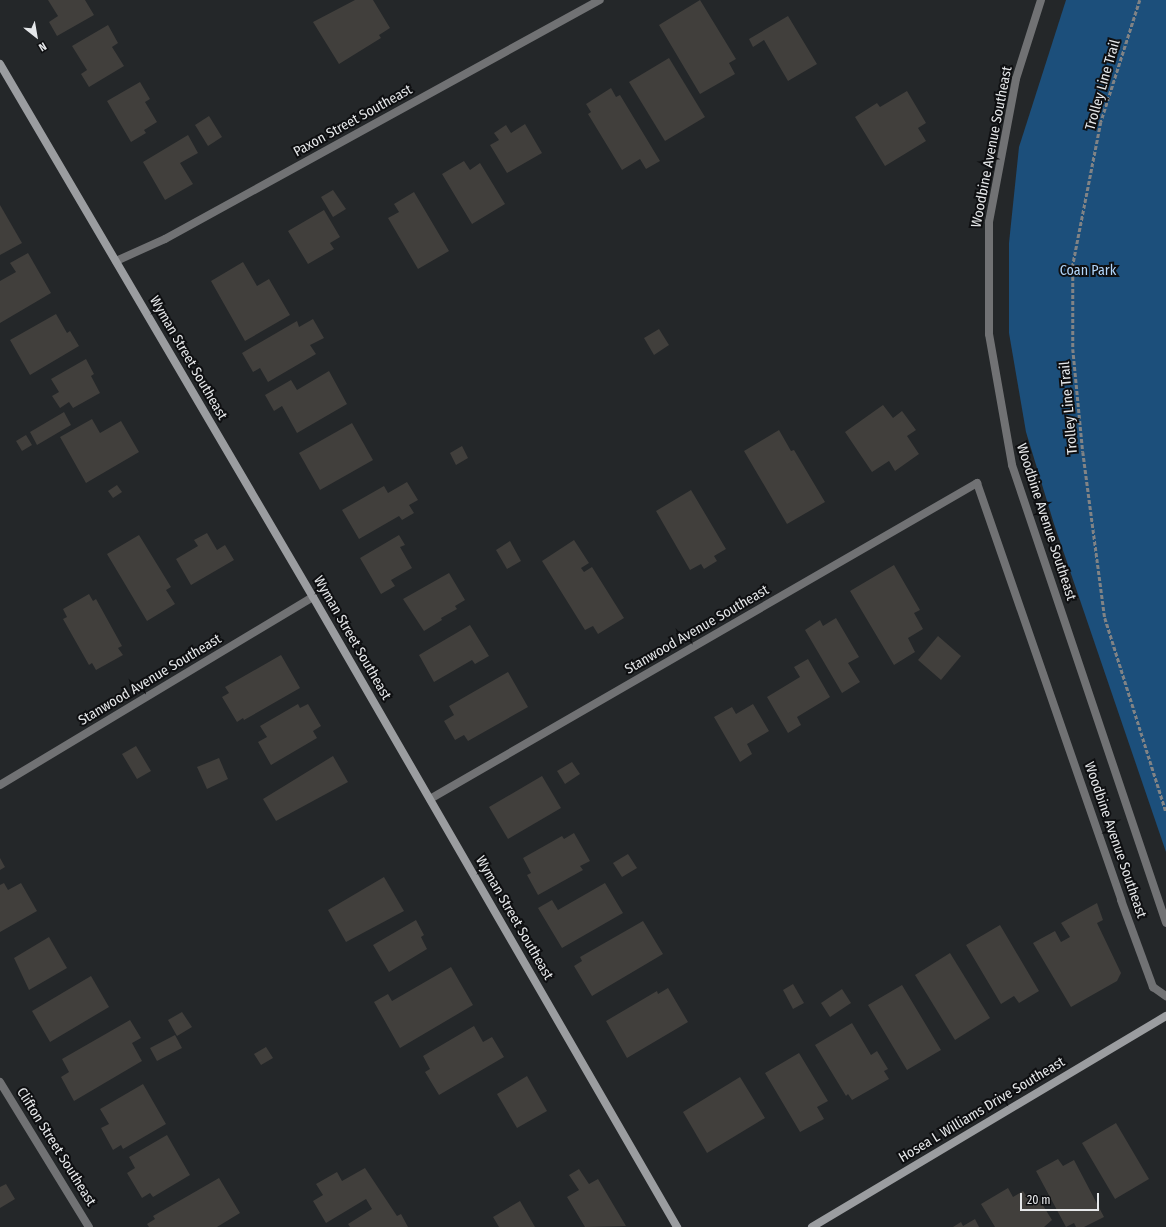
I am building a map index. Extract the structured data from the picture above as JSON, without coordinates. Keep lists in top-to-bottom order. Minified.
{"streets":{"street":["Paxon Street Southeast","Woodbine Avenue Southeast","Wyman Street Southeast","Stanwood Avenue Southeast","Hosea L Williams Drive Southeast","Clifton Street Southeast"],"path":["Trolley Line Trail"]},"crossings":[["Paxon Street Southeast","Wyman Street Southeast"],["Woodbine Avenue Southeast","Stanwood Avenue Southeast"],["Wyman Street Southeast","Stanwood Avenue Southeast"]],"parks":["Coan Park"],"scale_bar":"20 m","north":"bottom right"}
